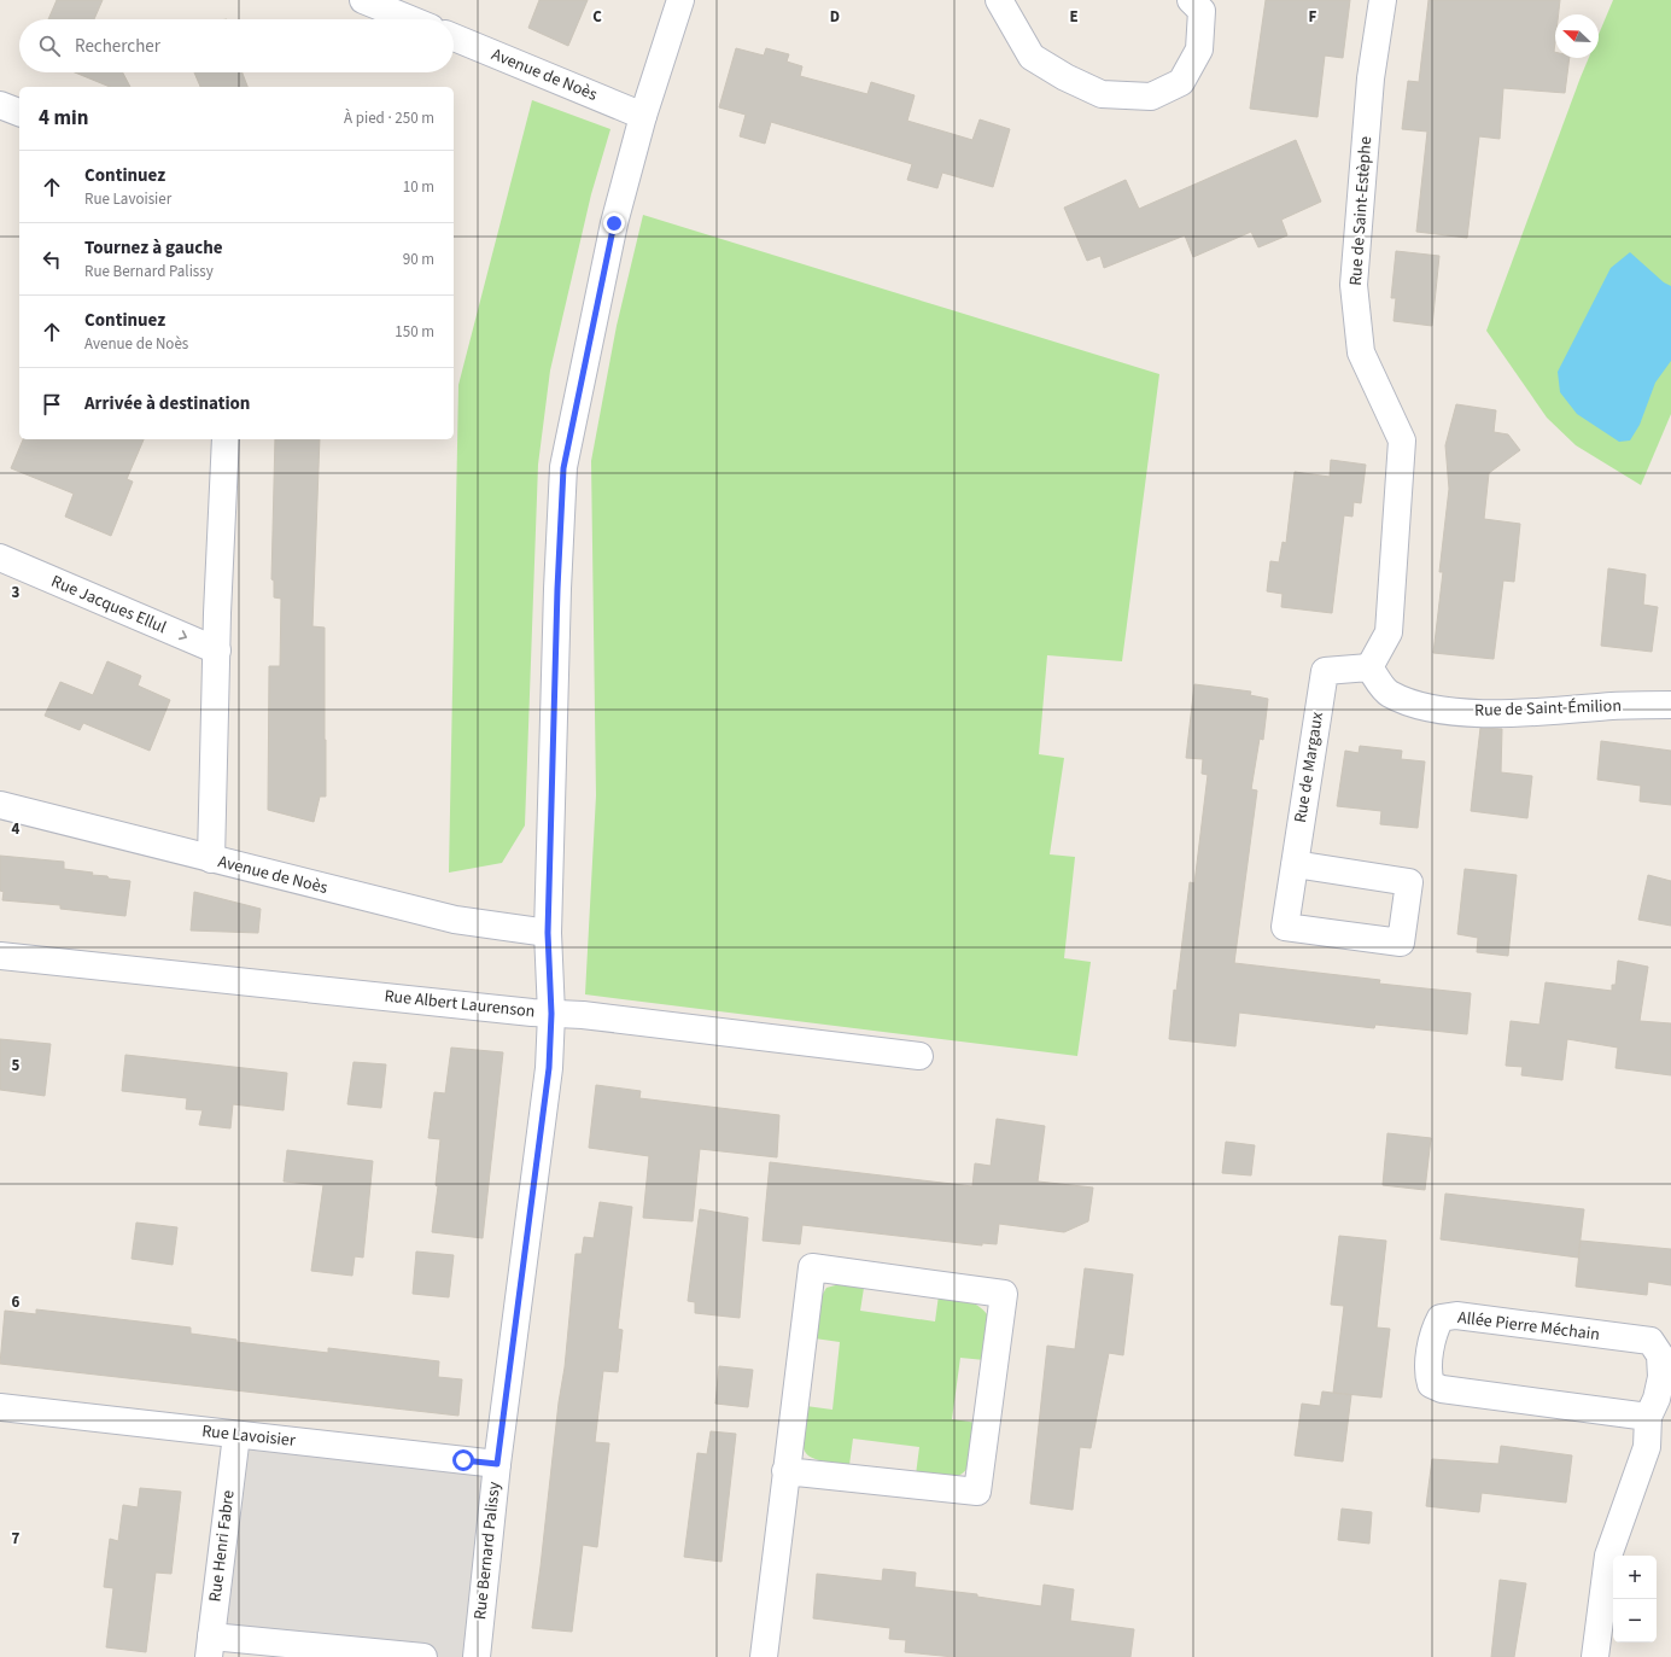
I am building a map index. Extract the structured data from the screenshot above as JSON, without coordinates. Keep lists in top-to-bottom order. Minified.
{"streets":{"street":["Avenue de Noès","Rue de Saint-Estèphe","Rue Jacques Ellul","Rue de Saint-Émilion","Rue de Margaux","Rue Albert Laurenson","Allée Pierre Méchain","Rue Lavoisier","Rue Henri Fabre","Rue Bernard Palissy"]},"crossings":[["Rue de Saint-Estèphe","Rue de Saint-Émilion"],["Rue de Saint-Estèphe","Rue de Margaux"],["Rue de Saint-Émilion","Rue de Margaux"],["Rue Albert Laurenson","Rue Bernard Palissy"],["Rue Lavoisier","Rue Henri Fabre"],["Rue Lavoisier","Rue Bernard Palissy"]],"one_way":["Rue Jacques Ellul"],"north":"top left","page":{"search":"Rechercher","heading":["4 min","À pied · 250 m"],"list":[["Continuez","Rue Lavoisier","10 m"],["Tournez à gauche","Rue Bernard Palissy","90 m"],["Continuez","Avenue de Noès","150 m"],"Arrivée à destination"],"map_buttons":["+","−"]},"grid":{"columns":["C","D","E","F"],"rows":["3","4","5","6","7"]}}
